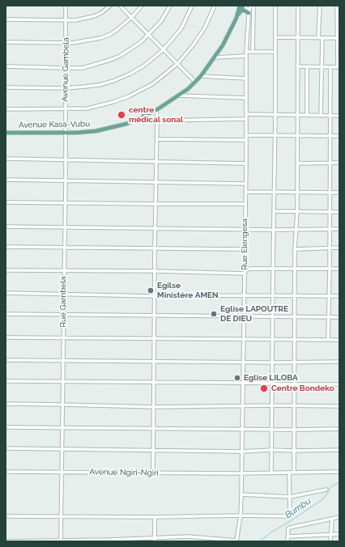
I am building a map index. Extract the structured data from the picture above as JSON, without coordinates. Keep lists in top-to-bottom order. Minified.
{"streets":{"main road":["Avenue Kasa-Vubu"],"street":["Avenue Gambela","Rue Elengesa","Rue Gambela","Avenue Ngiri-Ngiri"]},"crossings":[["Avenue Gambela","Avenue Kasa-Vubu"],["Avenue Gambela","Rue Gambela"],["Avenue Kasa-Vubu","Rue Gambela"],["Rue Elengesa","Avenue Ngiri-Ngiri"],["Rue Gambela","Avenue Ngiri-Ngiri"]],"water":["Bumbu"],"places":["centre médical sonal","Egilse Ministère AMEN","Eglise LAPOUTRE DE DIEU","Eglise LILOBA","Centre Bondeko"]}
